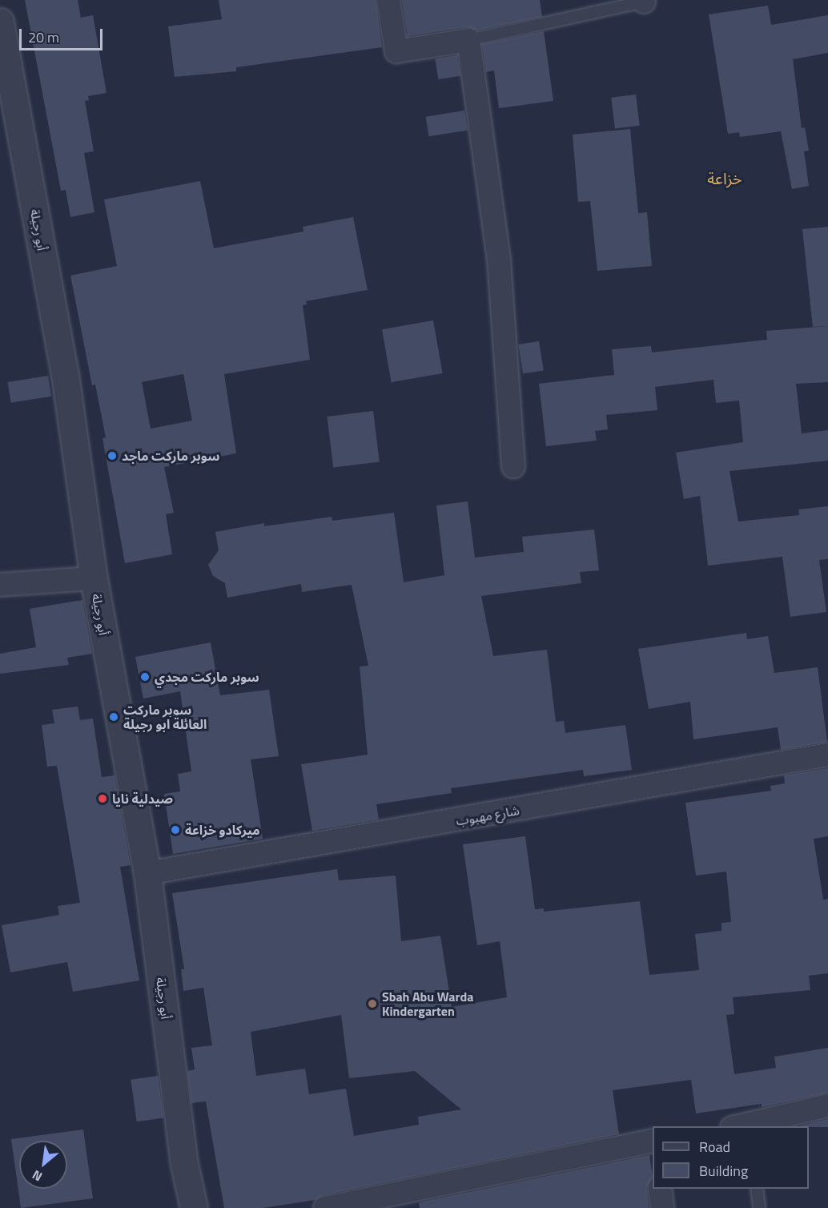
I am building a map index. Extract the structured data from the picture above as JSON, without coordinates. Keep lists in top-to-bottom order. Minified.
{"streets":{"street":["أبو رجيلة","شارع مهبوب"]},"crossings":[["أبو رجيلة","شارع مهبوب"]],"districts":["خزاعة"],"places":["سوبر ماركت ماجد","سوبر ماركت مجدي","سوبر ماركت العائلة ابو رجيلة","صيدلية نايا","ميركادو خزاعة","Sbah Abu Warda Kindergarten"],"legend":["Road","Building"],"scale_bar":"20 m","north":"bottom left"}
